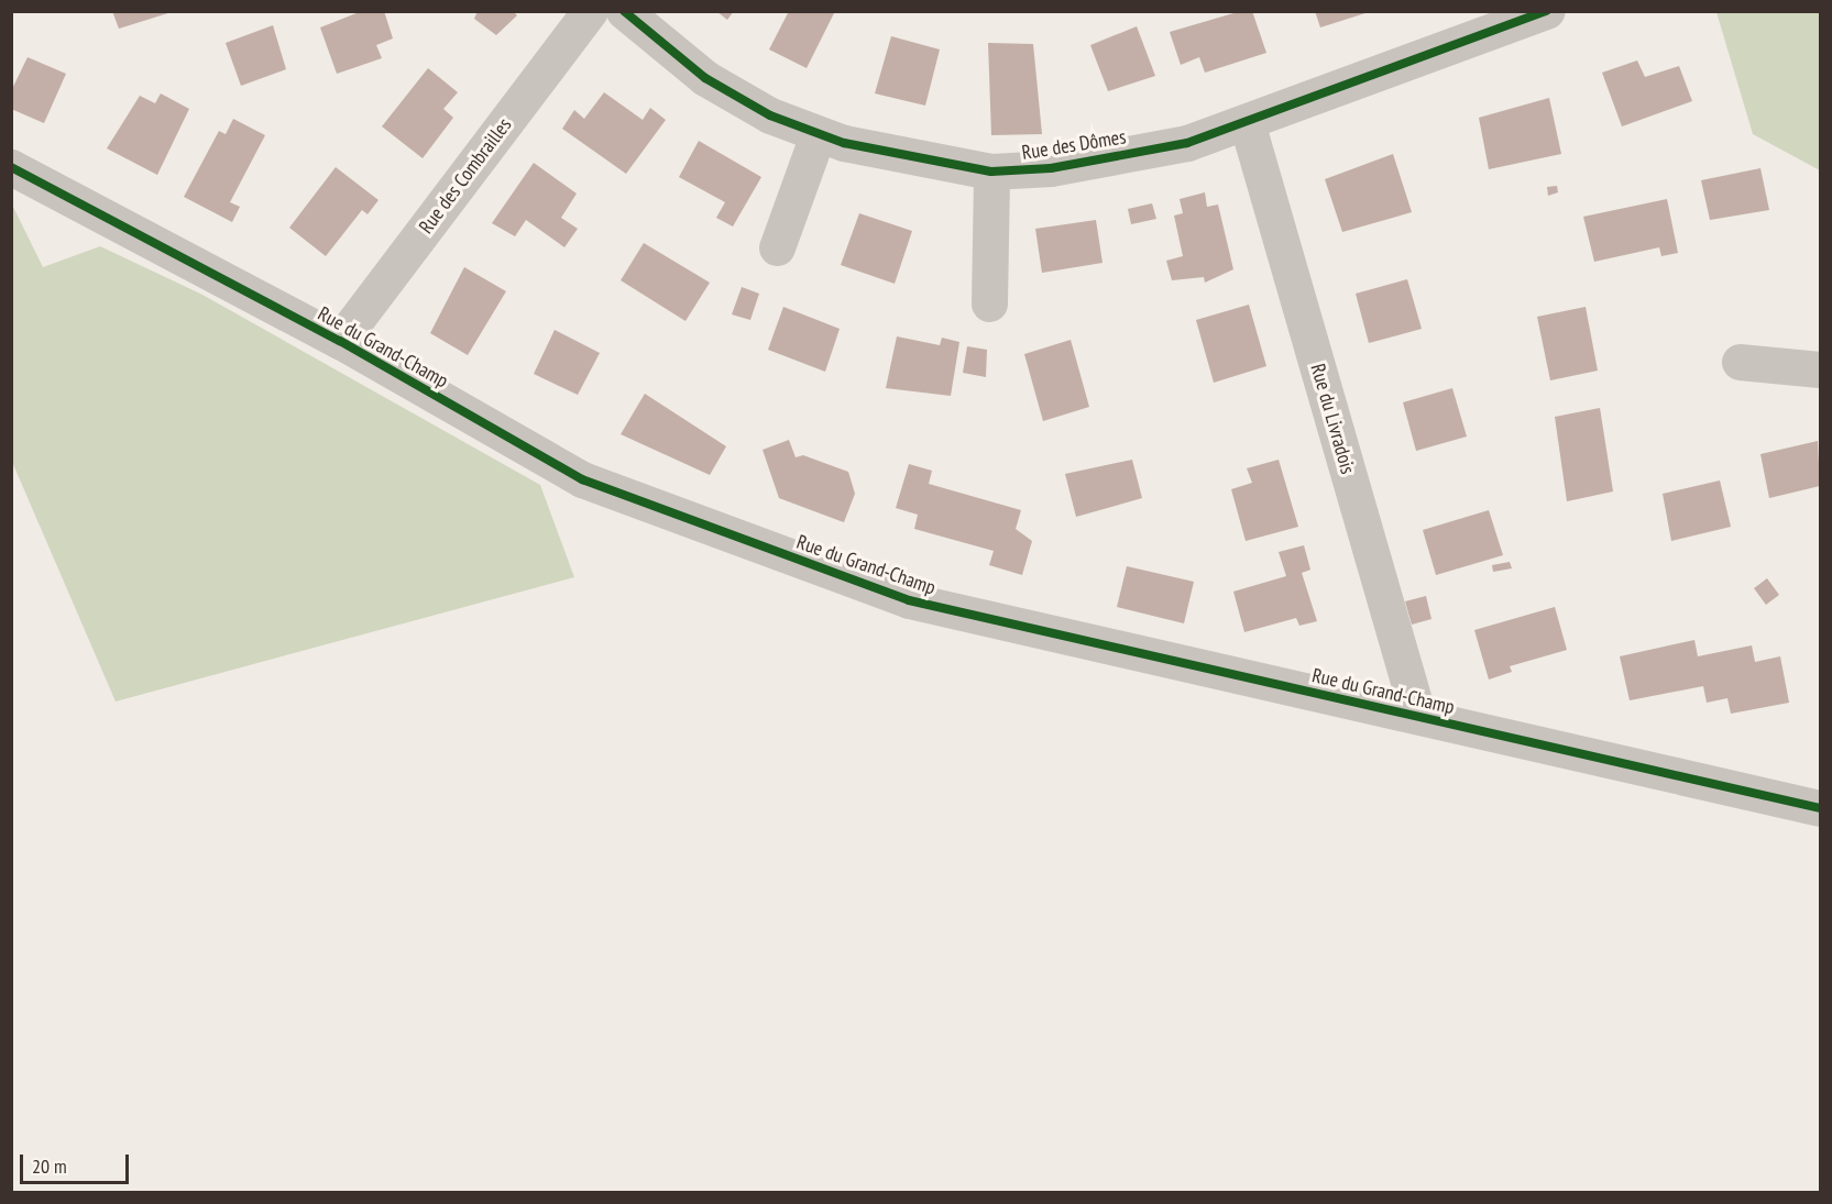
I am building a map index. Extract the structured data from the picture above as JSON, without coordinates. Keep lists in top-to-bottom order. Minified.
{"streets":{"street":["Rue des Dômes","Rue des Combrailles","Rue du Grand-Champ","Rue du Livradois"]},"crossings":[["Rue des Dômes","Rue du Livradois"],["Rue des Combrailles","Rue du Grand-Champ"],["Rue du Grand-Champ","Rue du Livradois"]],"scale_bar":"20 m"}
